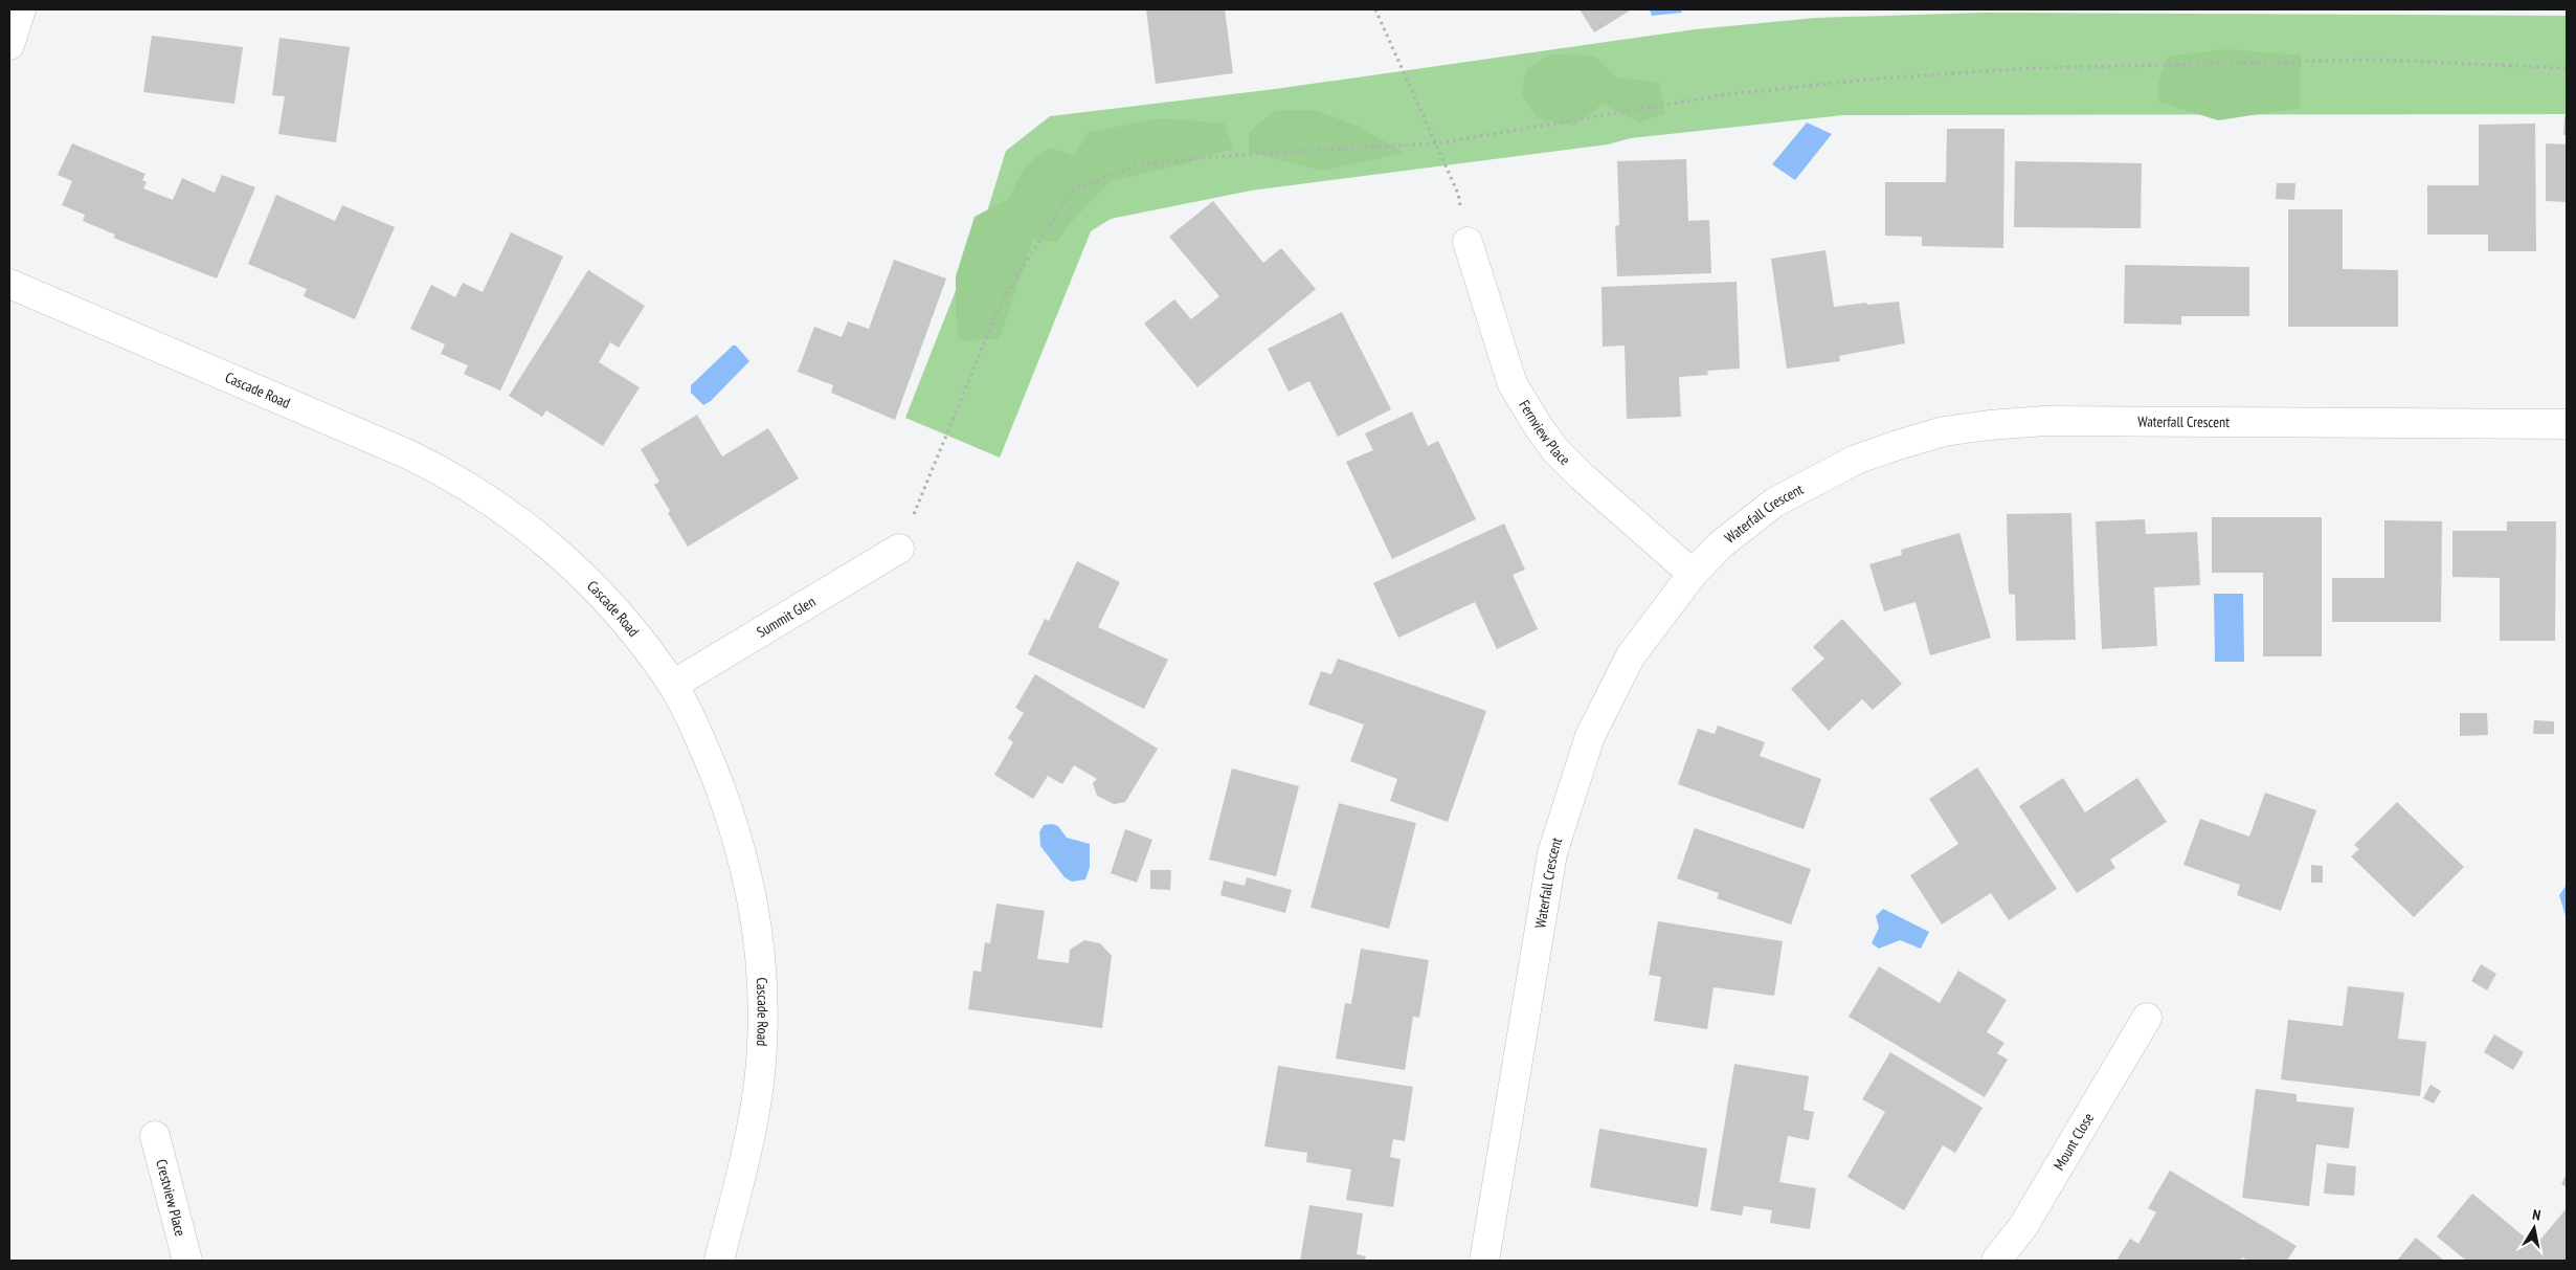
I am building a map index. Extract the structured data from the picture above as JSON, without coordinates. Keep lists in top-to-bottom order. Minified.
{"streets":{"street":["Cascade Road","Waterfall Crescent","Fernview Place","Summit Glen","Mount Close","Crestview Place"]},"crossings":[["Cascade Road","Summit Glen"],["Waterfall Crescent","Fernview Place"]],"north":"top"}
